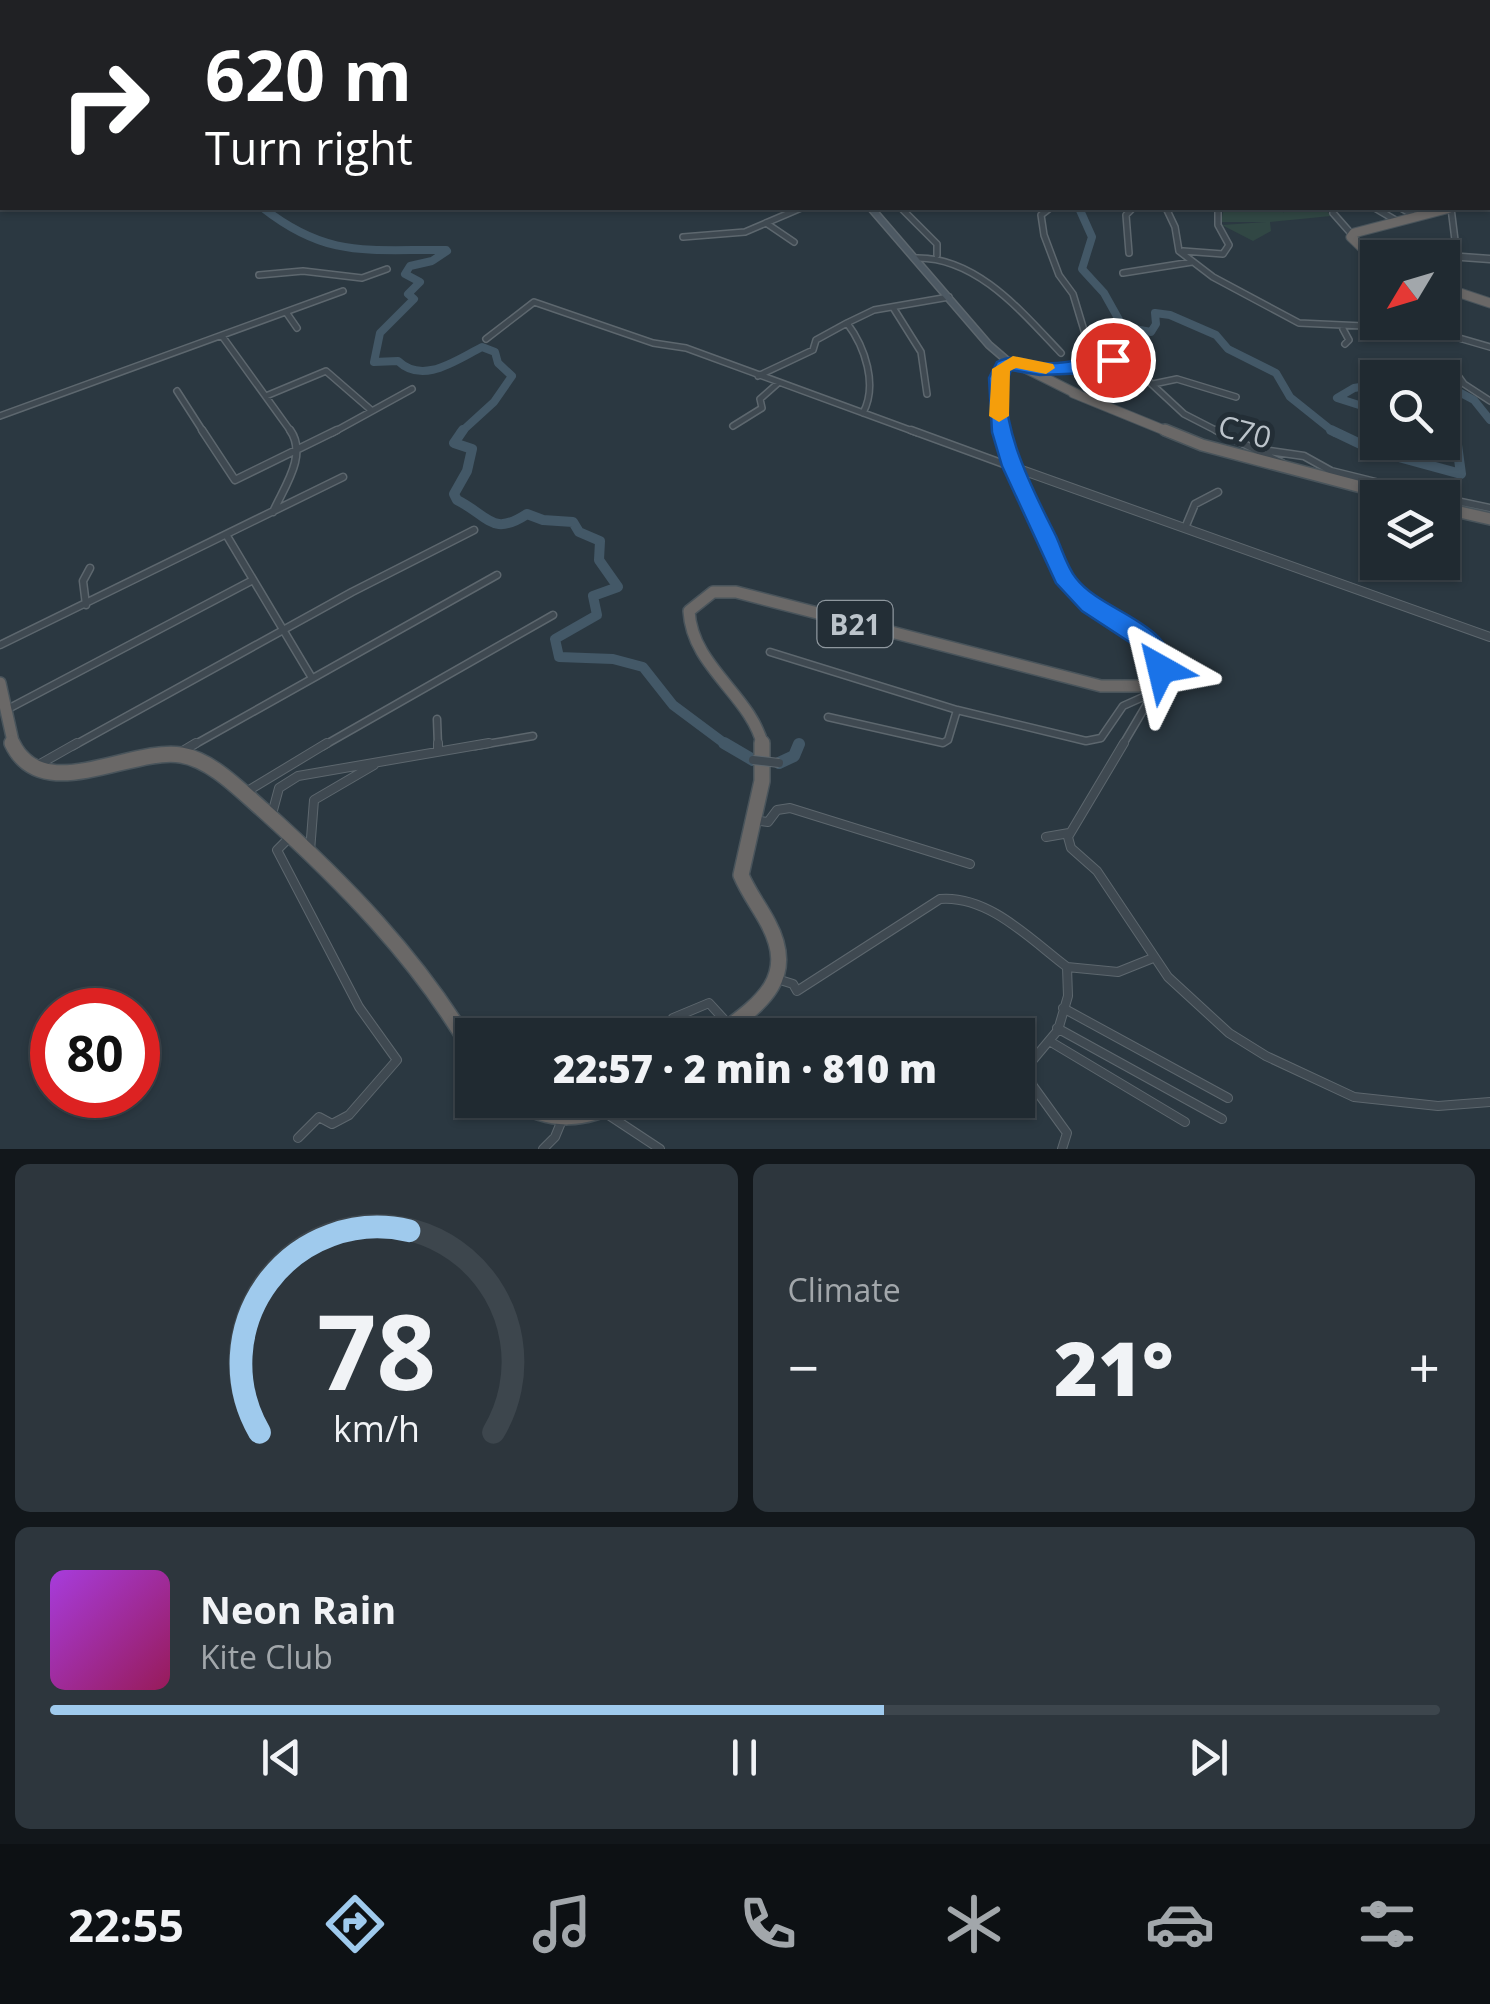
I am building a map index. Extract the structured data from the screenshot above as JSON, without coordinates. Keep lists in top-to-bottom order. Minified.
{"streets":{"highway":["C70","B21"]},"crossings":[["C70","B21"]],"north":"bottom left","page":{"turn":["620 m","Turn right"],"limit":"80","trip":"22:57 · 2 min · 810 m","tile":"Climate","heat":["−","21°","+"],"song":["Neon Rain","Kite Club"],"tabs":"22:55","gauge":["78","km/h"]}}
